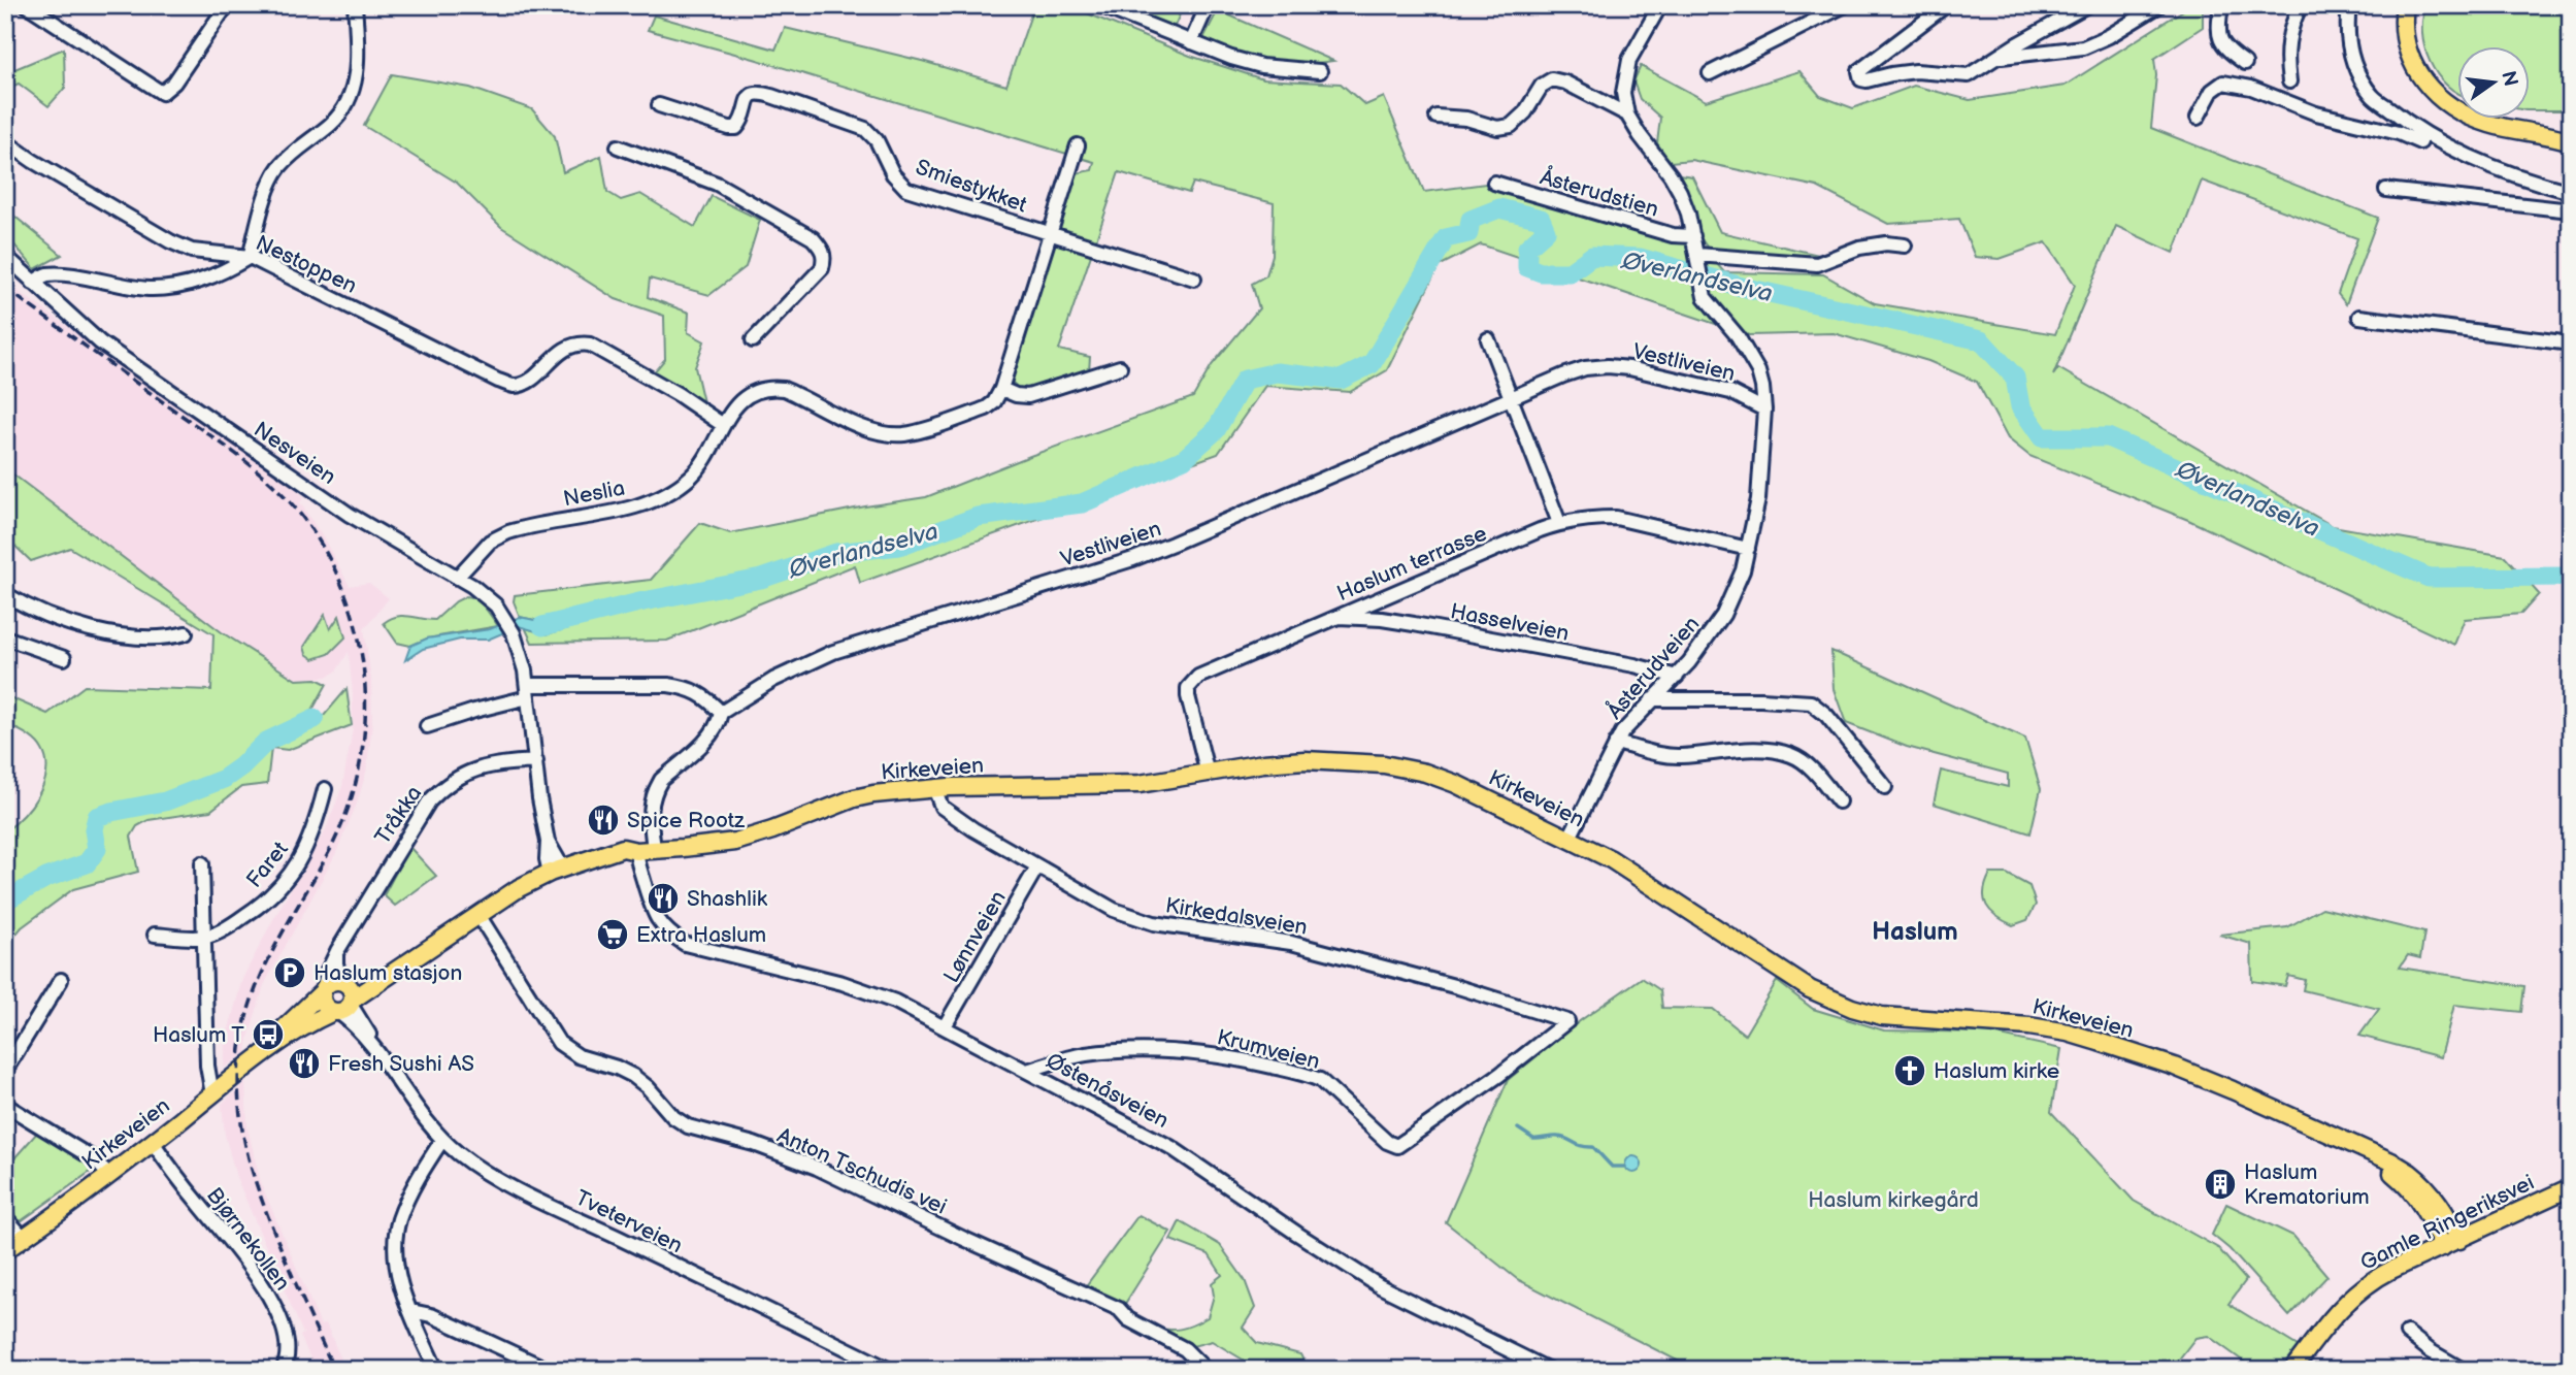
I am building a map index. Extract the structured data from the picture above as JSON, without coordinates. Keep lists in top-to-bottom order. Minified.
{"streets":{"main road":["Kirkeveien","Gamle Ringeriksvei"],"street":["Smiestykket","Åsterudstien","Nestoppen","Vestliveien","Nesveien","Neslia","Haslum terrasse","Hasselveien","Åsterudveien","Tråkka","Faret","Kirkedalsveien","Lønnveien","Krumveien","Østenåsveien","Anton Tschudis vei","Tveterveien","Bjørnekollen"]},"crossings":[["Åsterudstien","Åsterudveien"],["Nestoppen","Neslia"],["Vestliveien","Åsterudveien"],["Vestliveien","Kirkeveien"],["Vestliveien","Østenåsveien"],["Nesveien","Neslia"],["Nesveien","Kirkeveien"],["Nesveien","Tråkka"],["Haslum terrasse","Hasselveien"],["Haslum terrasse","Åsterudveien"],["Haslum terrasse","Kirkeveien"],["Hasselveien","Åsterudveien"],["Åsterudveien","Kirkeveien"],["Kirkeveien","Tråkka"],["Kirkeveien","Kirkedalsveien"],["Kirkeveien","Østenåsveien"],["Kirkeveien","Anton Tschudis vei"],["Kirkeveien","Tveterveien"],["Kirkeveien","Gamle Ringeriksvei"],["Kirkeveien","Bjørnekollen"],["Tråkka","Tveterveien"],["Kirkedalsveien","Lønnveien"],["Kirkedalsveien","Krumveien"],["Lønnveien","Østenåsveien"],["Krumveien","Østenåsveien"]],"districts":["Haslum"],"water":["Øverlandselva"],"parks":["Haslum kirkegård"],"places":{"restaurant":["Spice Rootz","Shashlik","Fresh Sushi AS"],"supermarket":["Extra Haslum"],"parking":["Haslum stasjon"],"bus stop":["Haslum T"],"church":["Haslum kirke"],"building":["Haslum Krematorium"]},"north":"right"}
